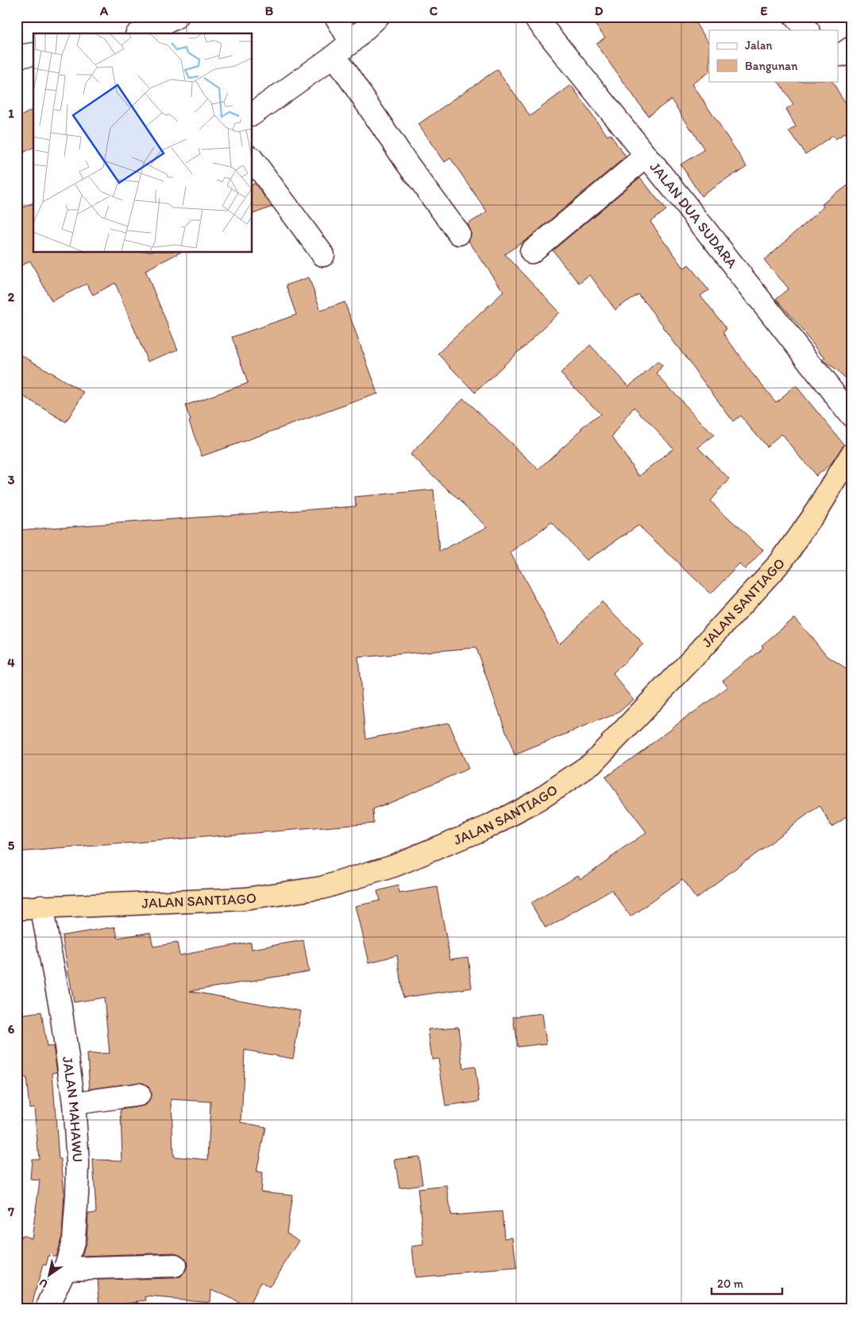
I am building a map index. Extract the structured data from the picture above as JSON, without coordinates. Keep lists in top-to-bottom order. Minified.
{"streets":{"highway":["JALAN SANTIAGO"],"street":["JALAN DUA SUDARA","JALAN MAHAWU"]},"crossings":[["JALAN SANTIAGO","JALAN MAHAWU"]],"legend":["Jalan","Bangunan"],"scale_bar":"20 m","north":"bottom left","grid":{"columns":["A","B","C","D","E"],"rows":["1","2","3","4","5","6","7"]}}
